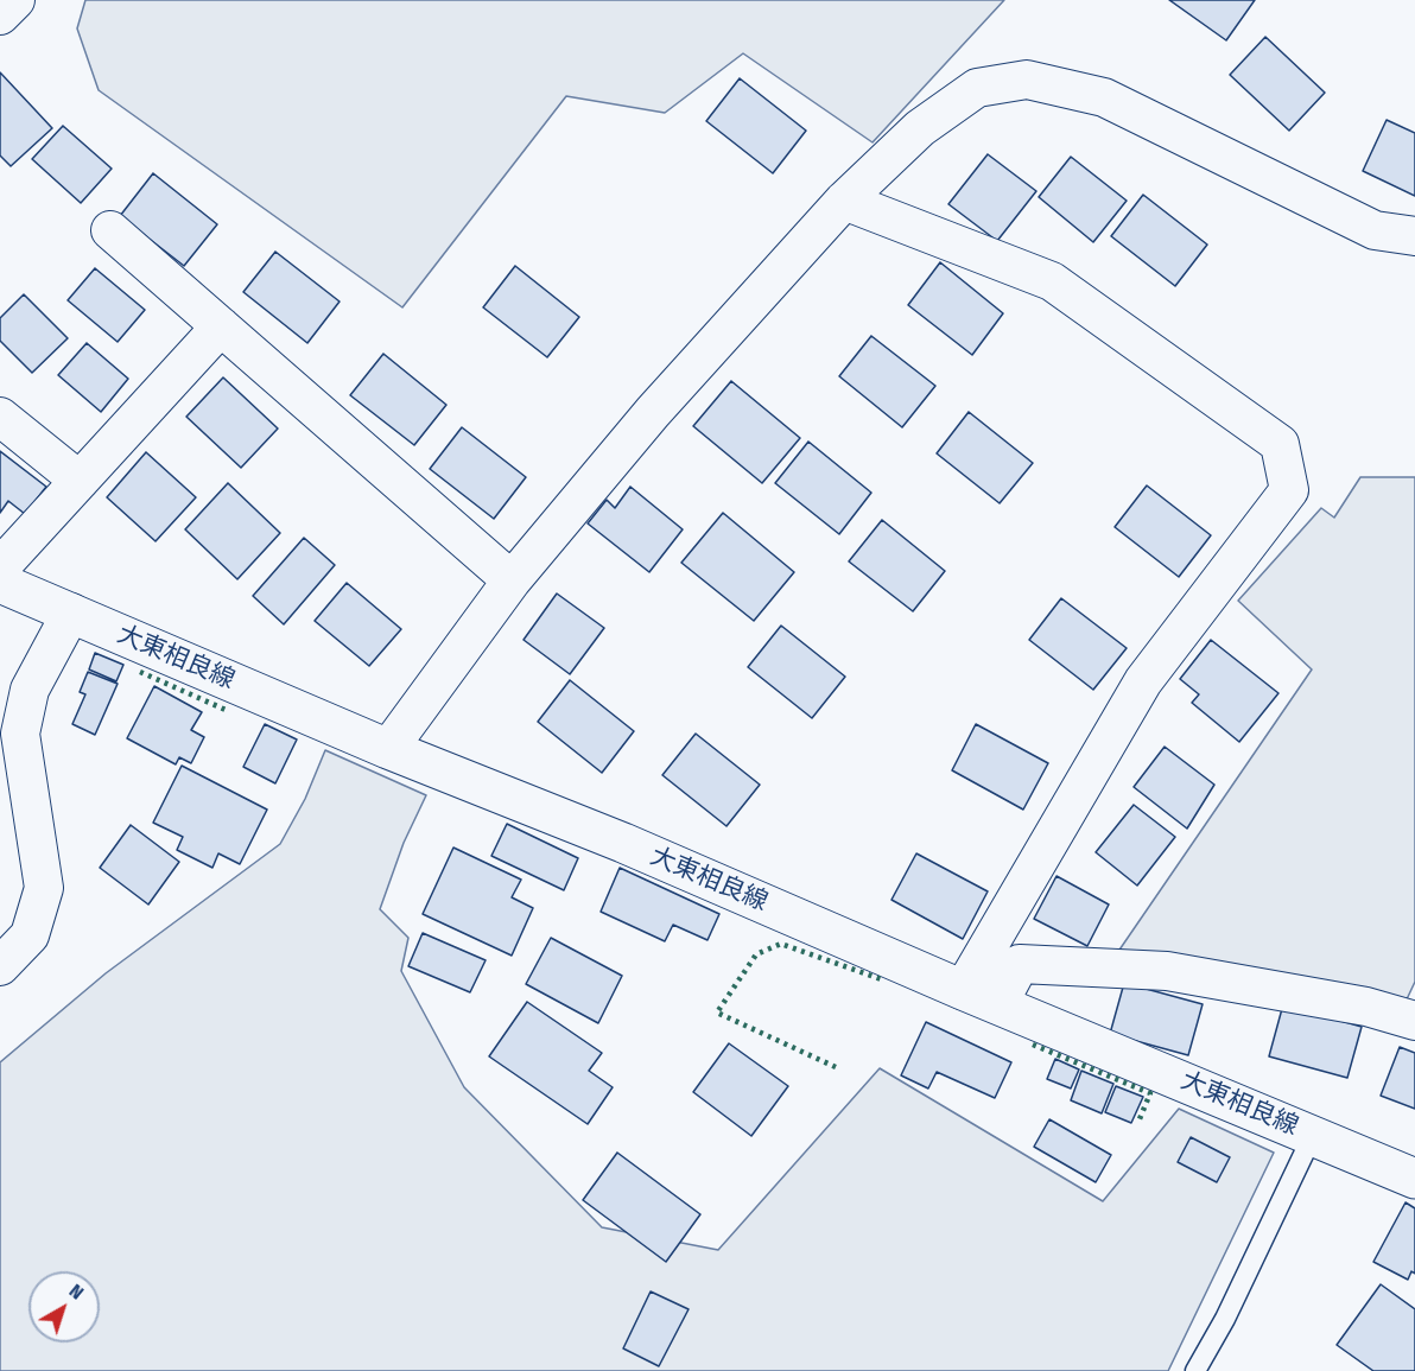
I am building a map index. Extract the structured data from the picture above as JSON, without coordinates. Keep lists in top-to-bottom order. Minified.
{"streets":{"main road":["大東相良線"]},"north":"top right"}
